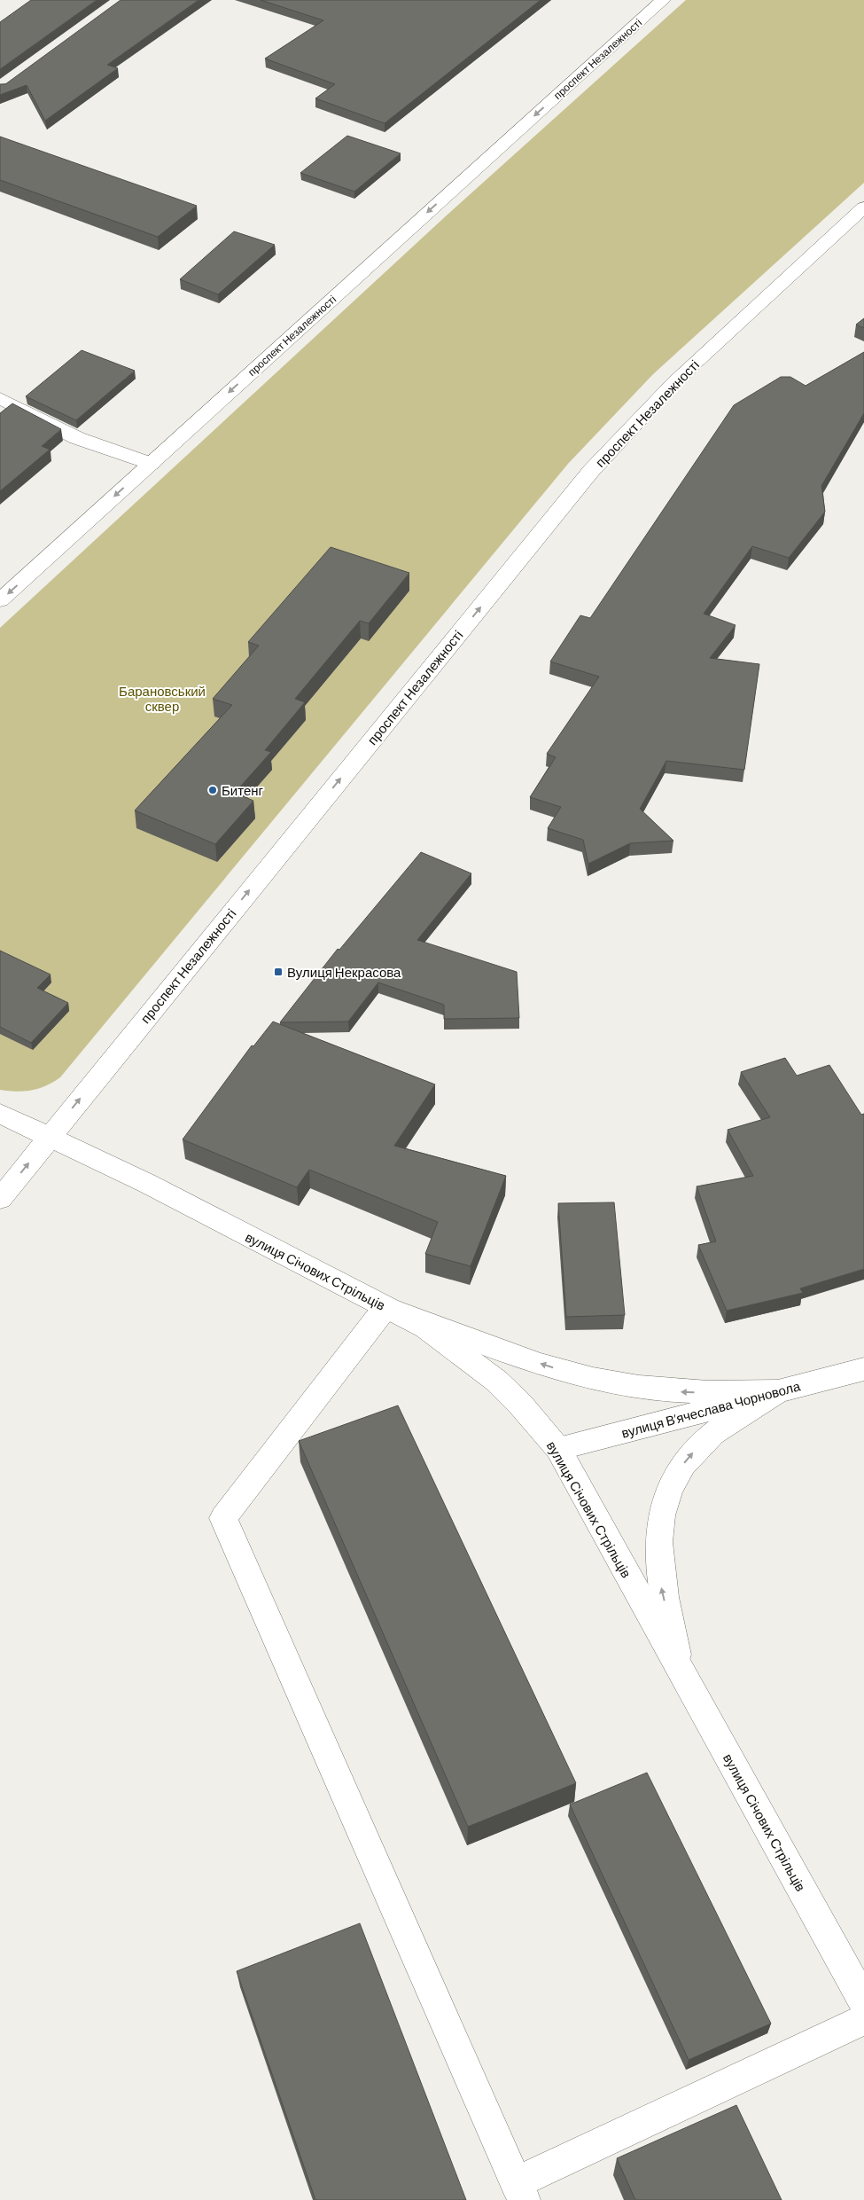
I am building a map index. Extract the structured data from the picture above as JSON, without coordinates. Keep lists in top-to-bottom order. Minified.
{"streets":{"main road":["проспект Незалежності","вулиця Січових Стрільців","вулиця Вʼячеслава Чорновола"]},"crossings":[["проспект Незалежності","вулиця Січових Стрільців"],["вулиця Січових Стрільців","вулиця Вʼячеслава Чорновола"]],"parks":["Барановський сквер"],"places":{"other":["Битенг"],"transit":["Вулиця Некрасова"]}}
